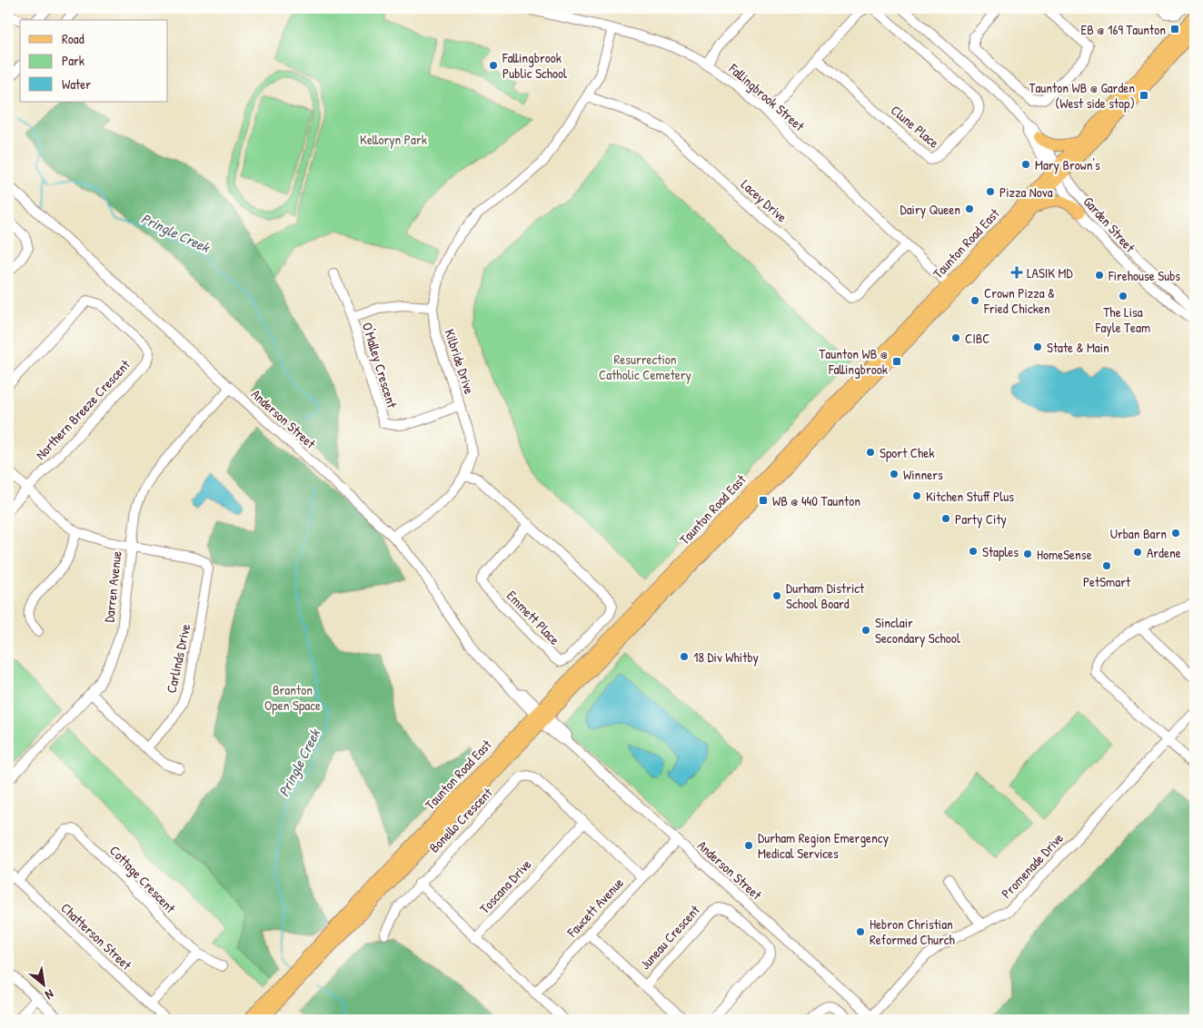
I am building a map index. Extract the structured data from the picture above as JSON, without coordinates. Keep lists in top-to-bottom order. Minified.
{"streets":{"main road":["Taunton Road East"],"street":["Fallingbrook Street","Clune Place","Lacey Drive","Garden Street","Kilbride Drive","O'Malley Crescent","Northern Breeze Crescent","Anderson Street","Darren Avenue","Emmett Place","Carlinds Drive","Bonello Crescent","Promenade Drive","Cottage Crescent","Toscana Drive","Fawcett Avenue","Chatterson Street","Juneau Crescent"]},"crossings":[["Fallingbrook Street","Lacey Drive"],["Fallingbrook Street","Taunton Road East"],["Fallingbrook Street","Kilbride Drive"],["Lacey Drive","Kilbride Drive"],["Garden Street","Taunton Road East"],["Taunton Road East","Anderson Street"],["Kilbride Drive","O'Malley Crescent"],["Kilbride Drive","Anderson Street"],["Kilbride Drive","Emmett Place"],["Anderson Street","Darren Avenue"],["Anderson Street","Promenade Drive"],["Anderson Street","Fawcett Avenue"],["Darren Avenue","Carlinds Drive"],["Bonello Crescent","Toscana Drive"],["Cottage Crescent","Chatterson Street"]],"water":["Pringle Creek"],"parks":["Kelloryn Park","Resurrection Catholic Cemetery","Branton Open Space"],"places":{"transit":["EB @ 169 Taunton","Taunton WB @ Garden (West side stop)","Taunton WB @ Fallingbrook","WB @ 440 Taunton"],"other":["Fallingbrook Public School","Mary Brown's","Pizza Nova","Dairy Queen","Firehouse Subs","The Lisa Fayle Team","Crown Pizza & Fried Chicken","CIBC","State & Main","Sport Chek","Winners","Kitchen Stuff Plus","Party City","Urban Barn","Staples","Ardene","HomeSense","PetSmart","Durham District School Board","Sinclair Secondary School","18 Div Whitby","Durham Region Emergency Medical Services","Hebron Christian Reformed Church"],"health":["LASIK MD"]},"legend":["Road","Park","Water"],"north":"bottom right"}
